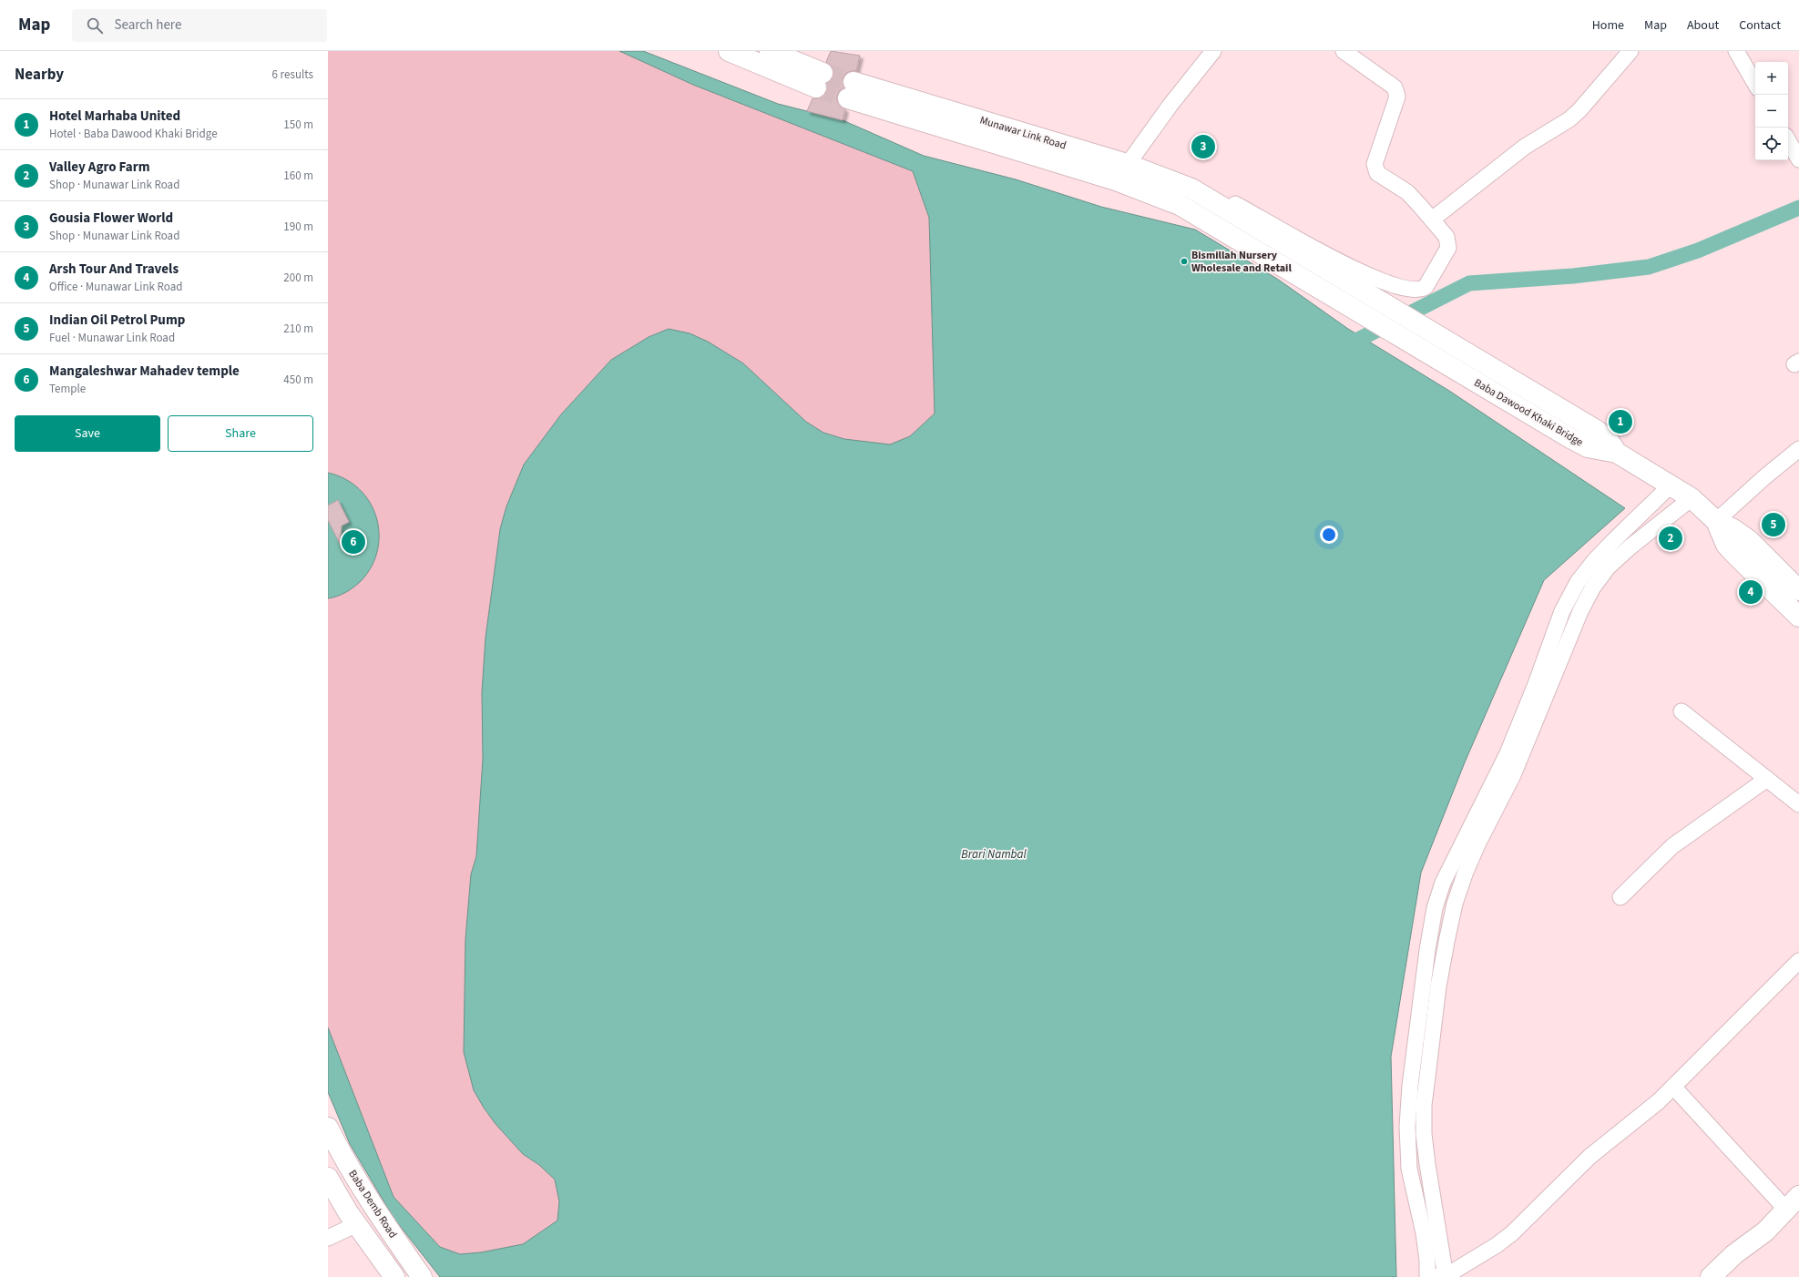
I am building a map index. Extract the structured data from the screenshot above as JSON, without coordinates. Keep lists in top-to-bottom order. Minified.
{"streets":{"main road":["Munawar Link Road","Baba Dawood Khaki Bridge","Baba Demb Road"]},"crossings":[["Munawar Link Road","Baba Dawood Khaki Bridge"]],"water":["Brari Nambal"],"places":["Bismillah Nursery Wholesale and Retail"],"page":{"header":"Map","search":"Search here","nav":["Home","Map","About","Contact"],"heading":["Nearby","6 results"],"map_buttons":["+","−"],"list":[{"mark":"1","name":"Hotel Marhaba United","note":"Hotel · Baba Dawood Khaki Bridge","value":"150 m"},{"mark":"2","name":"Valley Agro Farm","note":"Shop · Munawar Link Road","value":"160 m"},{"mark":"3","name":"Gousia Flower World","note":"Shop · Munawar Link Road","value":"190 m"},{"mark":"4","name":"Arsh Tour And Travels","note":"Office · Munawar Link Road","value":"200 m"},{"mark":"5","name":"Indian Oil Petrol Pump","note":"Fuel · Munawar Link Road","value":"210 m"},{"mark":"6","name":"Mangaleshwar Mahadev temple","note":"Temple","value":"450 m"}],"pins":["3","1","5","2","6","4"],"buttons":["Save","Share"]}}
